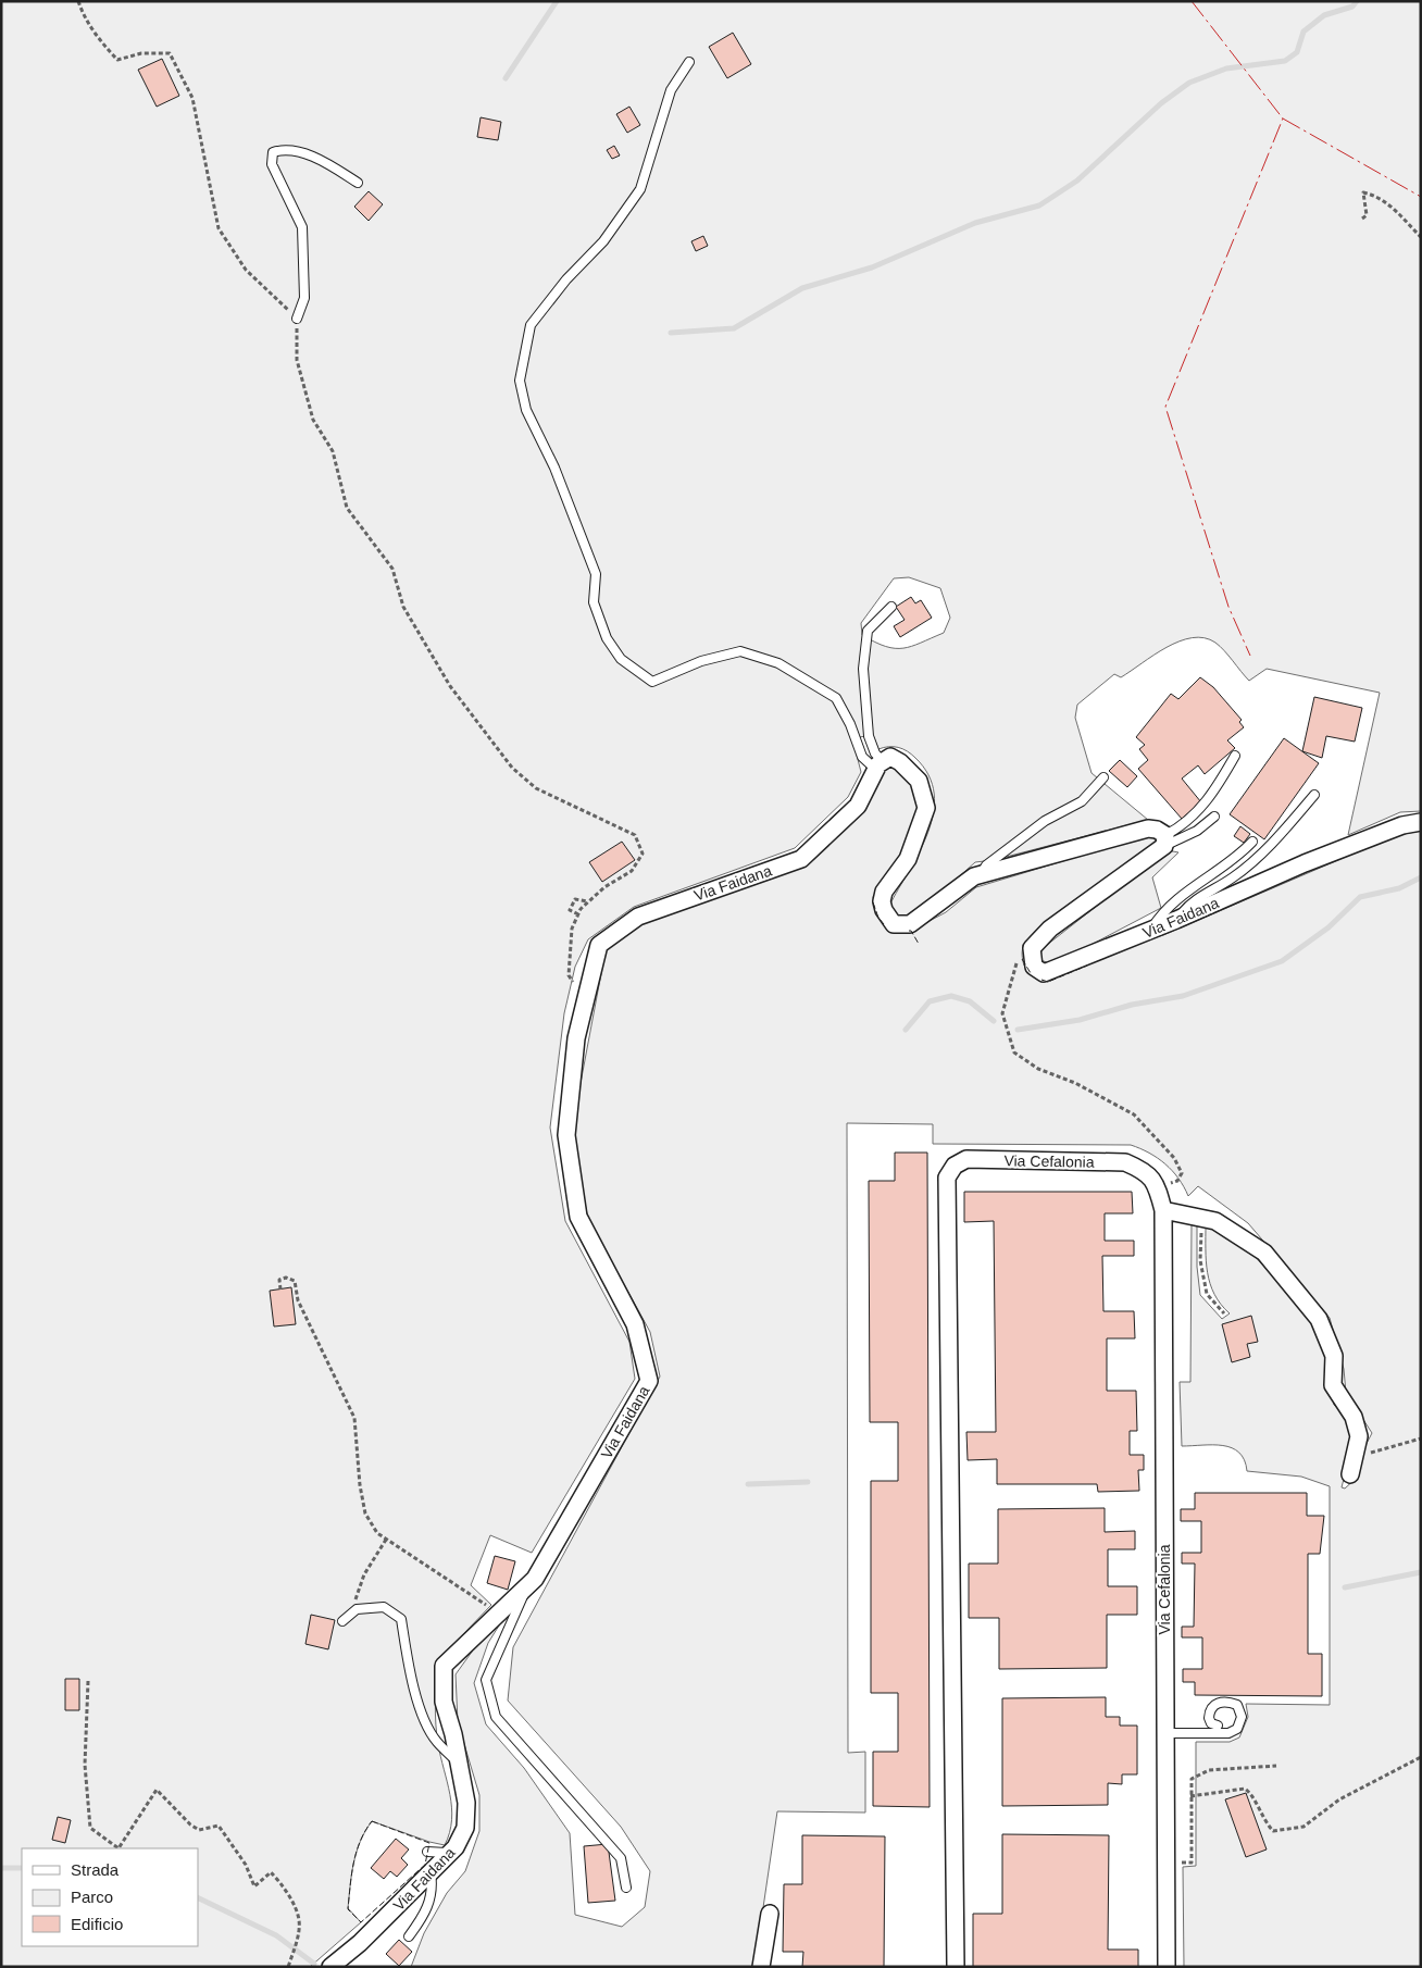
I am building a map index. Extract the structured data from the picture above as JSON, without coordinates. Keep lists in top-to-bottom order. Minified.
{"streets":{"street":["Via Faidana","Via Cefalonia"]},"legend":["Strada","Parco","Edificio"]}
